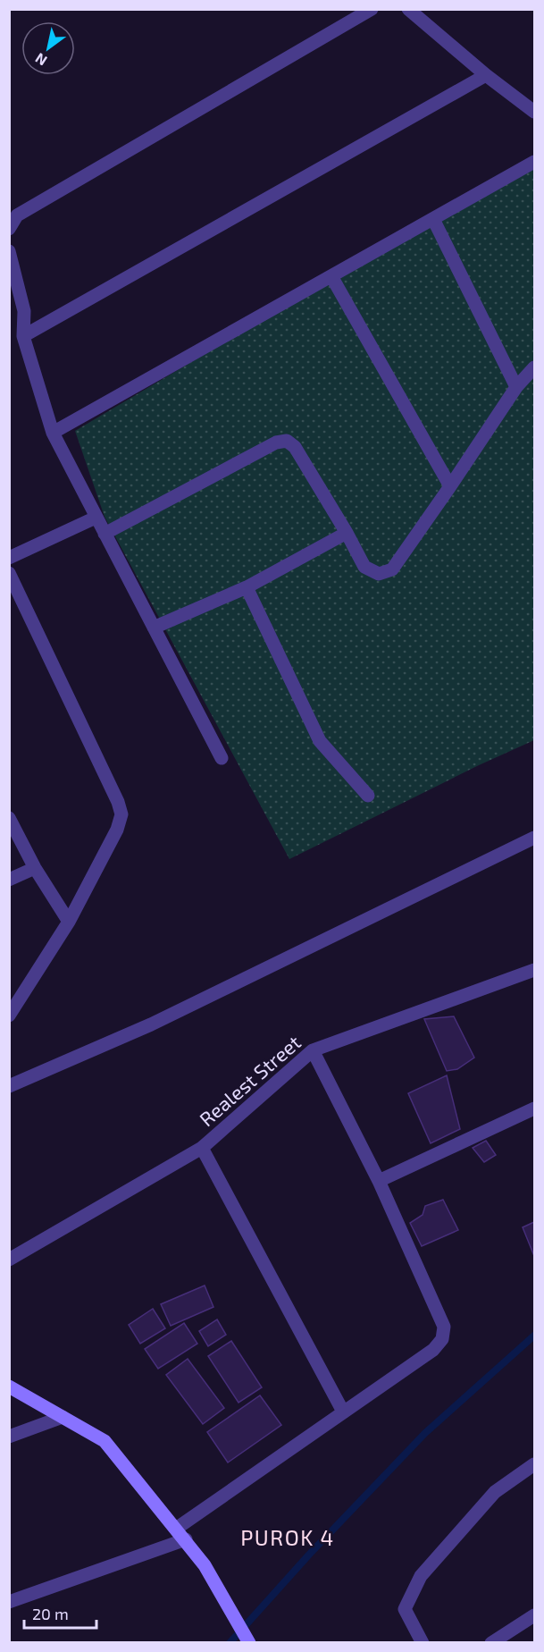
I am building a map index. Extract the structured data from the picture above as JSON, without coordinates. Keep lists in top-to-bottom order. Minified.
{"streets":{"street":["Realest Street"]},"districts":["PUROK 4"],"scale_bar":"20 m","north":"bottom left"}
